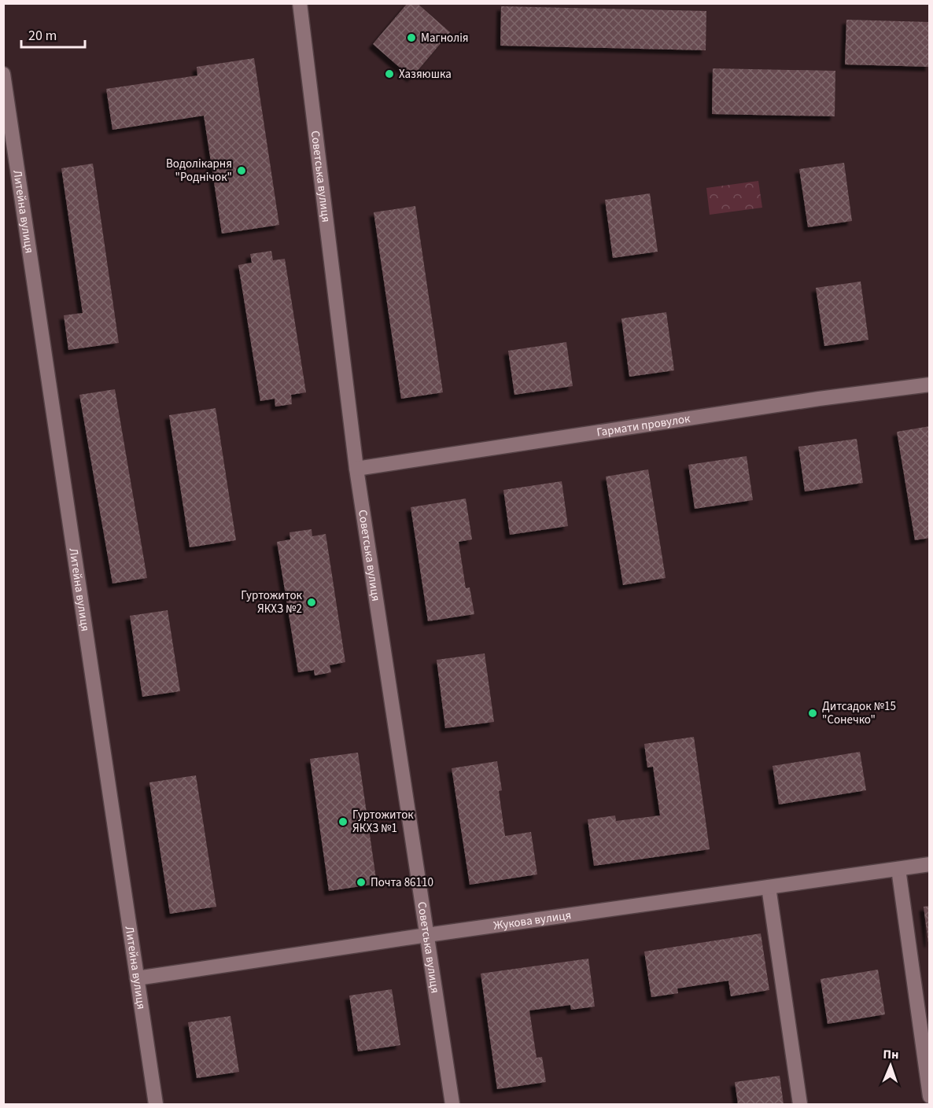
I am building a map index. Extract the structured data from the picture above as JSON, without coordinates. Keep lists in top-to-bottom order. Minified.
{"streets":{"street":["Советська вулиця","Литейна вулиця","Гармати провулок","Жукова вулиця"]},"crossings":[["Советська вулиця","Гармати провулок"],["Советська вулиця","Жукова вулиця"],["Литейна вулиця","Жукова вулиця"]],"places":["Магнолія","Хазяюшка","Водолікарня \"Роднічок\"","Гуртожиток ЯКХЗ №2","Дитсадок №15 \"Сонечко\"","Гуртожиток ЯКХЗ №1","Почта 86110"],"scale_bar":"20 m","north":"top"}
